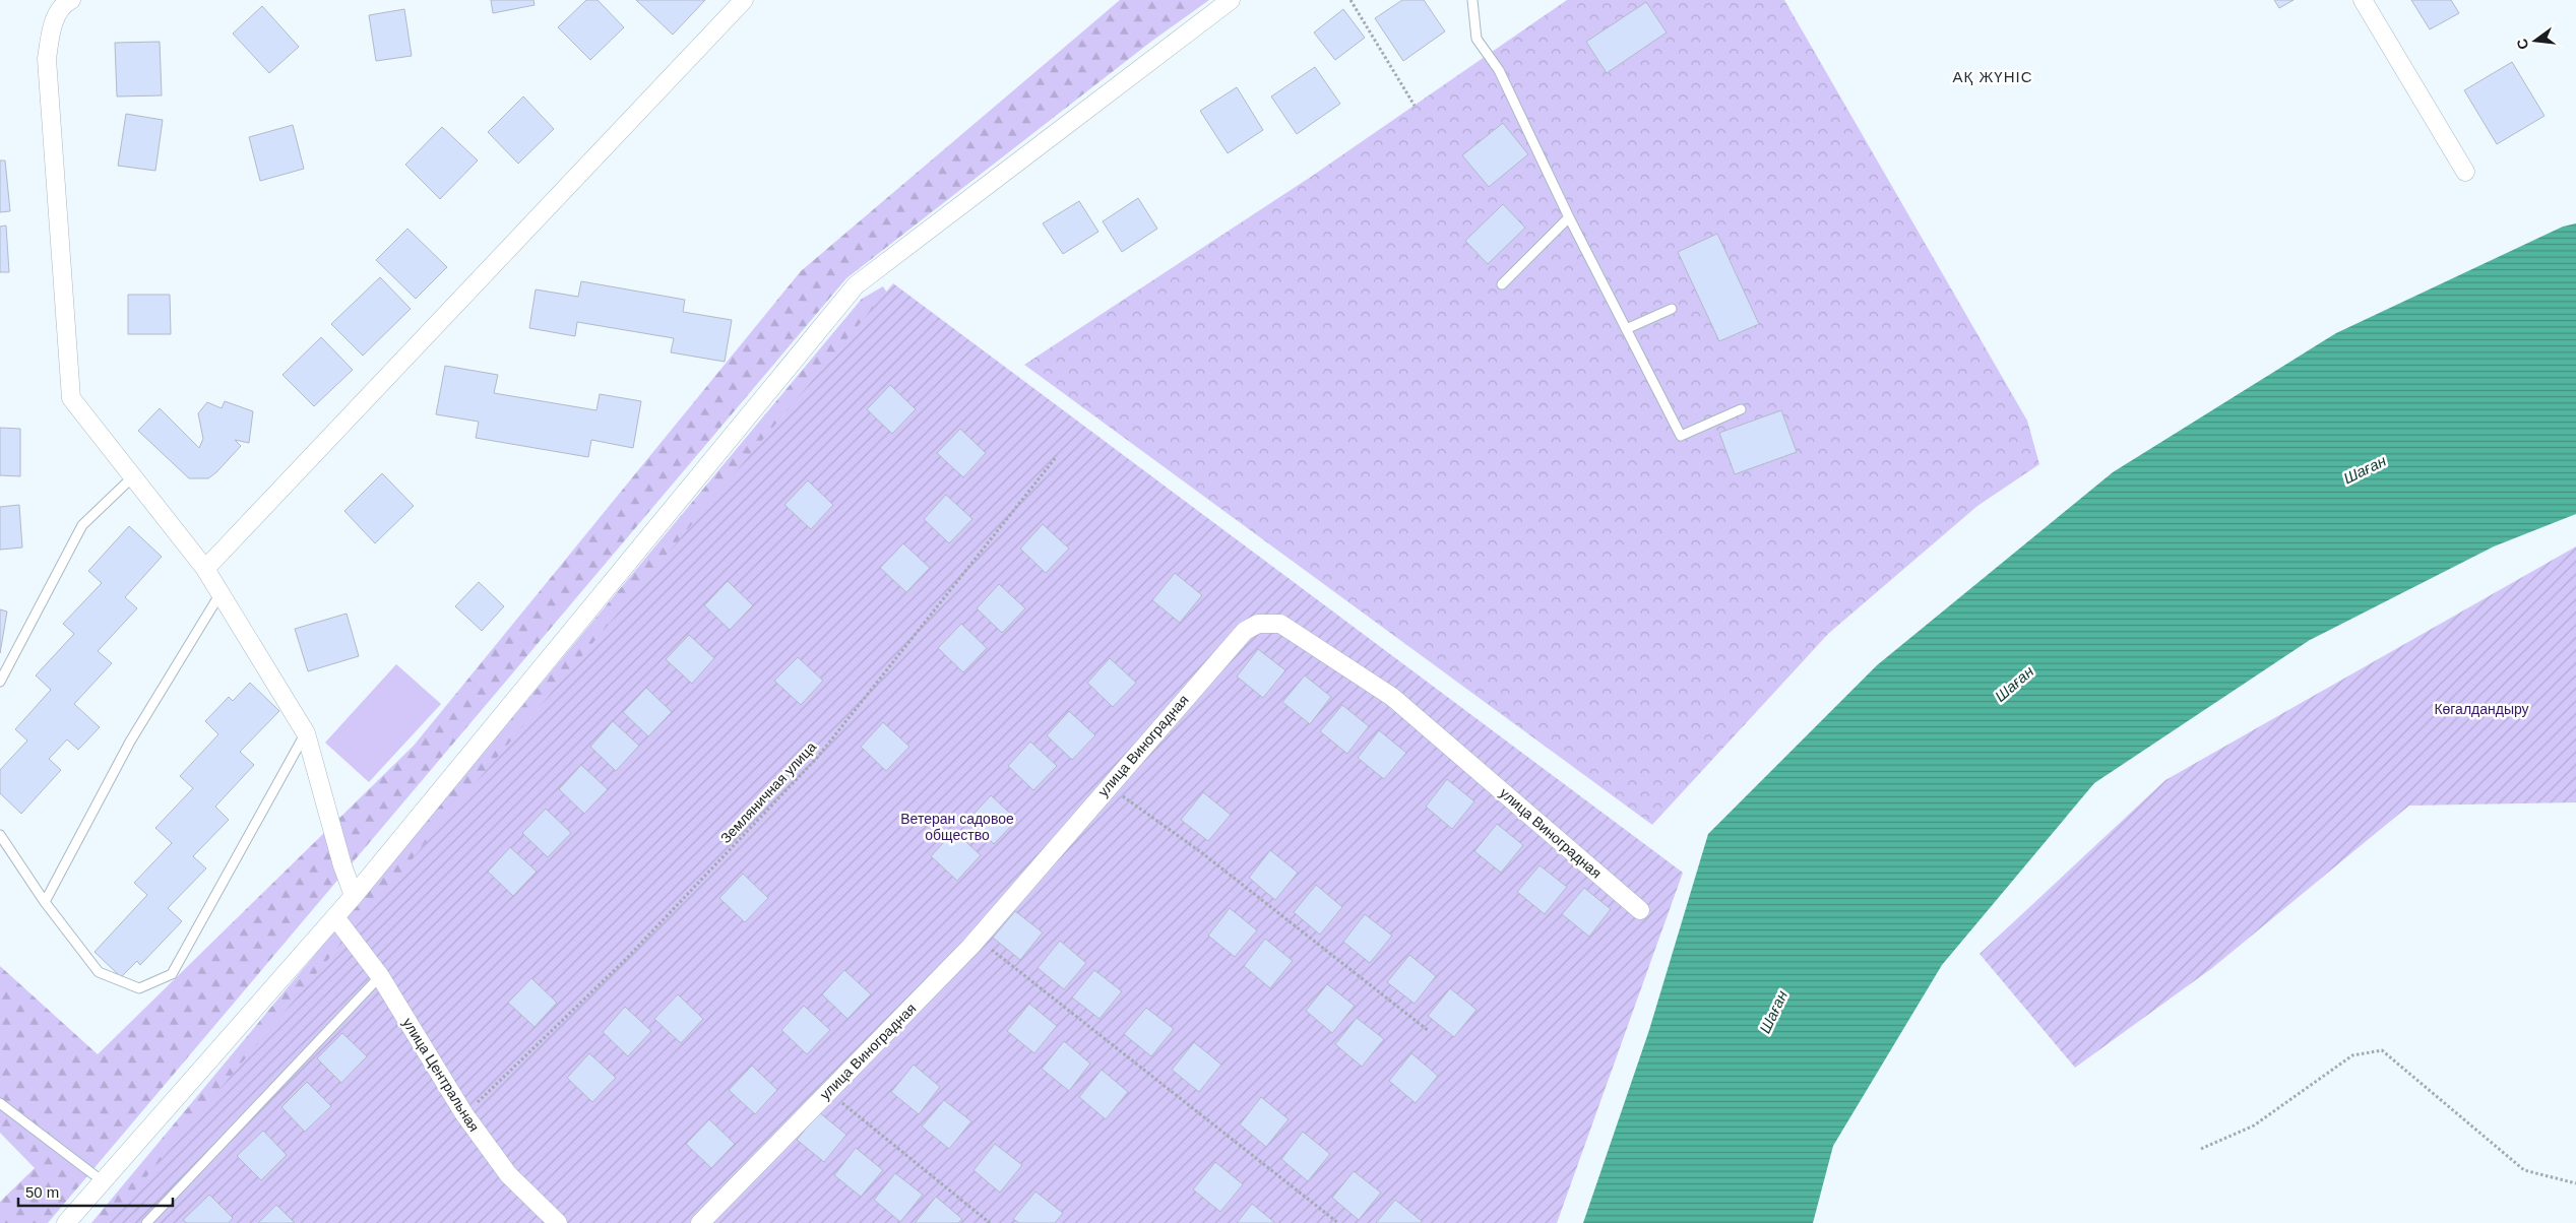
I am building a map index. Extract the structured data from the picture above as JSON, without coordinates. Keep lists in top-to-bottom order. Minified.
{"streets":{"street":["улица Виноградная","улица Центральная"],"path":["Земляничная улица"]},"crossings":[["Земляничная улица","улица Центральная"]],"districts":["АҚ ЖҮНІС"],"water":["Шаған"],"parks":["Көгалдандыру","Ветеран садовое общество"],"scale_bar":"50 m","north":"left"}
